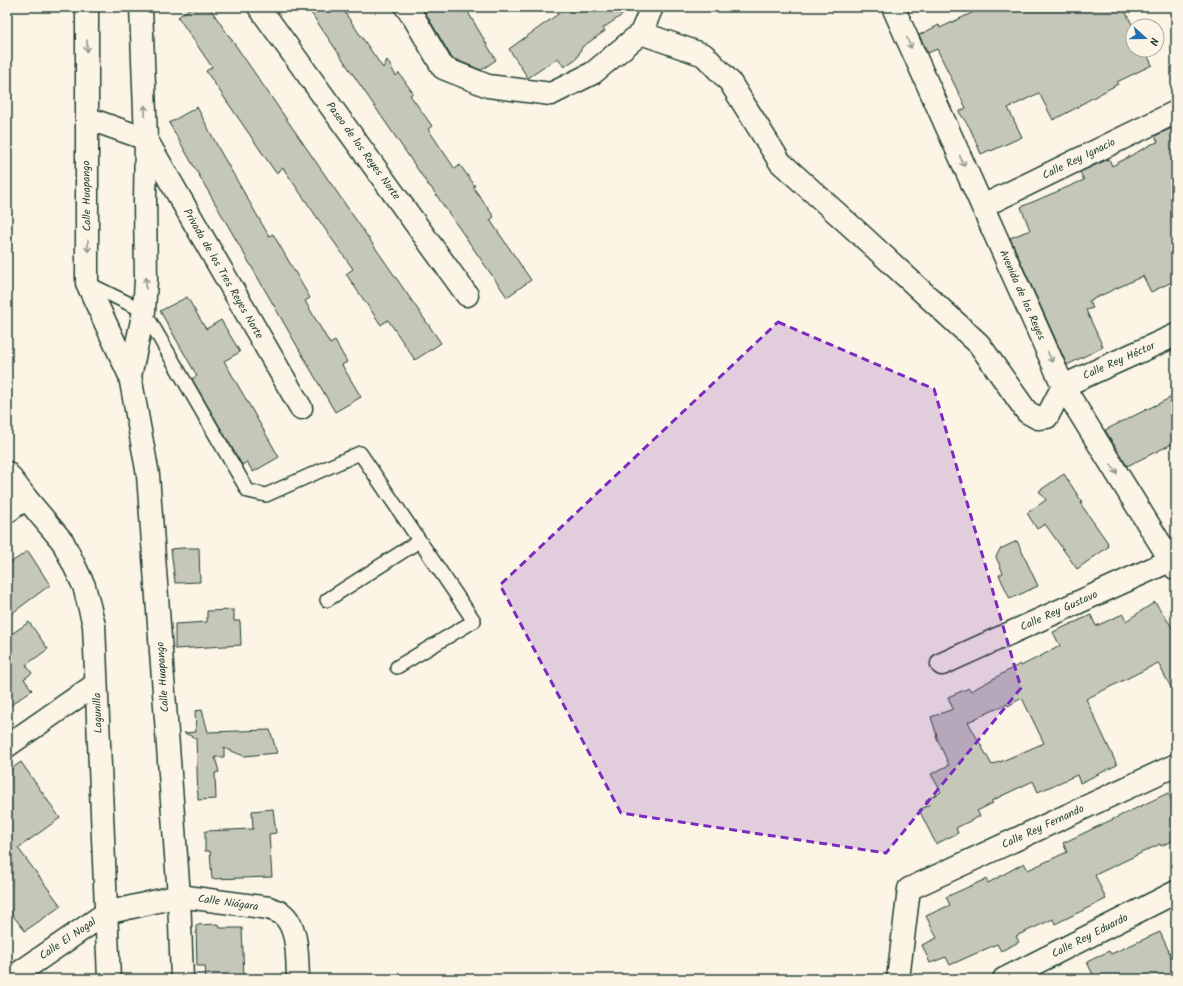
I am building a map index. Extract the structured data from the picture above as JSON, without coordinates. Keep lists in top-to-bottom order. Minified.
{"streets":{"street":["Paseo de los Reyes Norte","Calle Rey Ignacio","Calle Huapango","Privada de los Tres Reyes Norte","Avenida de los Reyes","Calle Rey Héctor","Calle Rey Gustavo","Lagunilla","Calle Rey Fernando","Calle Niágara","Calle Rey Eduardo","Calle El Nogal"]},"crossings":[["Calle Rey Ignacio","Avenida de los Reyes"],["Calle Huapango","Privada de los Tres Reyes Norte"],["Calle Huapango","Calle Niágara"],["Avenida de los Reyes","Calle Rey Héctor"],["Avenida de los Reyes","Calle Rey Gustavo"],["Lagunilla","Calle Niágara"],["Lagunilla","Calle El Nogal"],["Calle Niágara","Calle El Nogal"]],"one_way":["Avenida de los Reyes"],"north":"right"}
